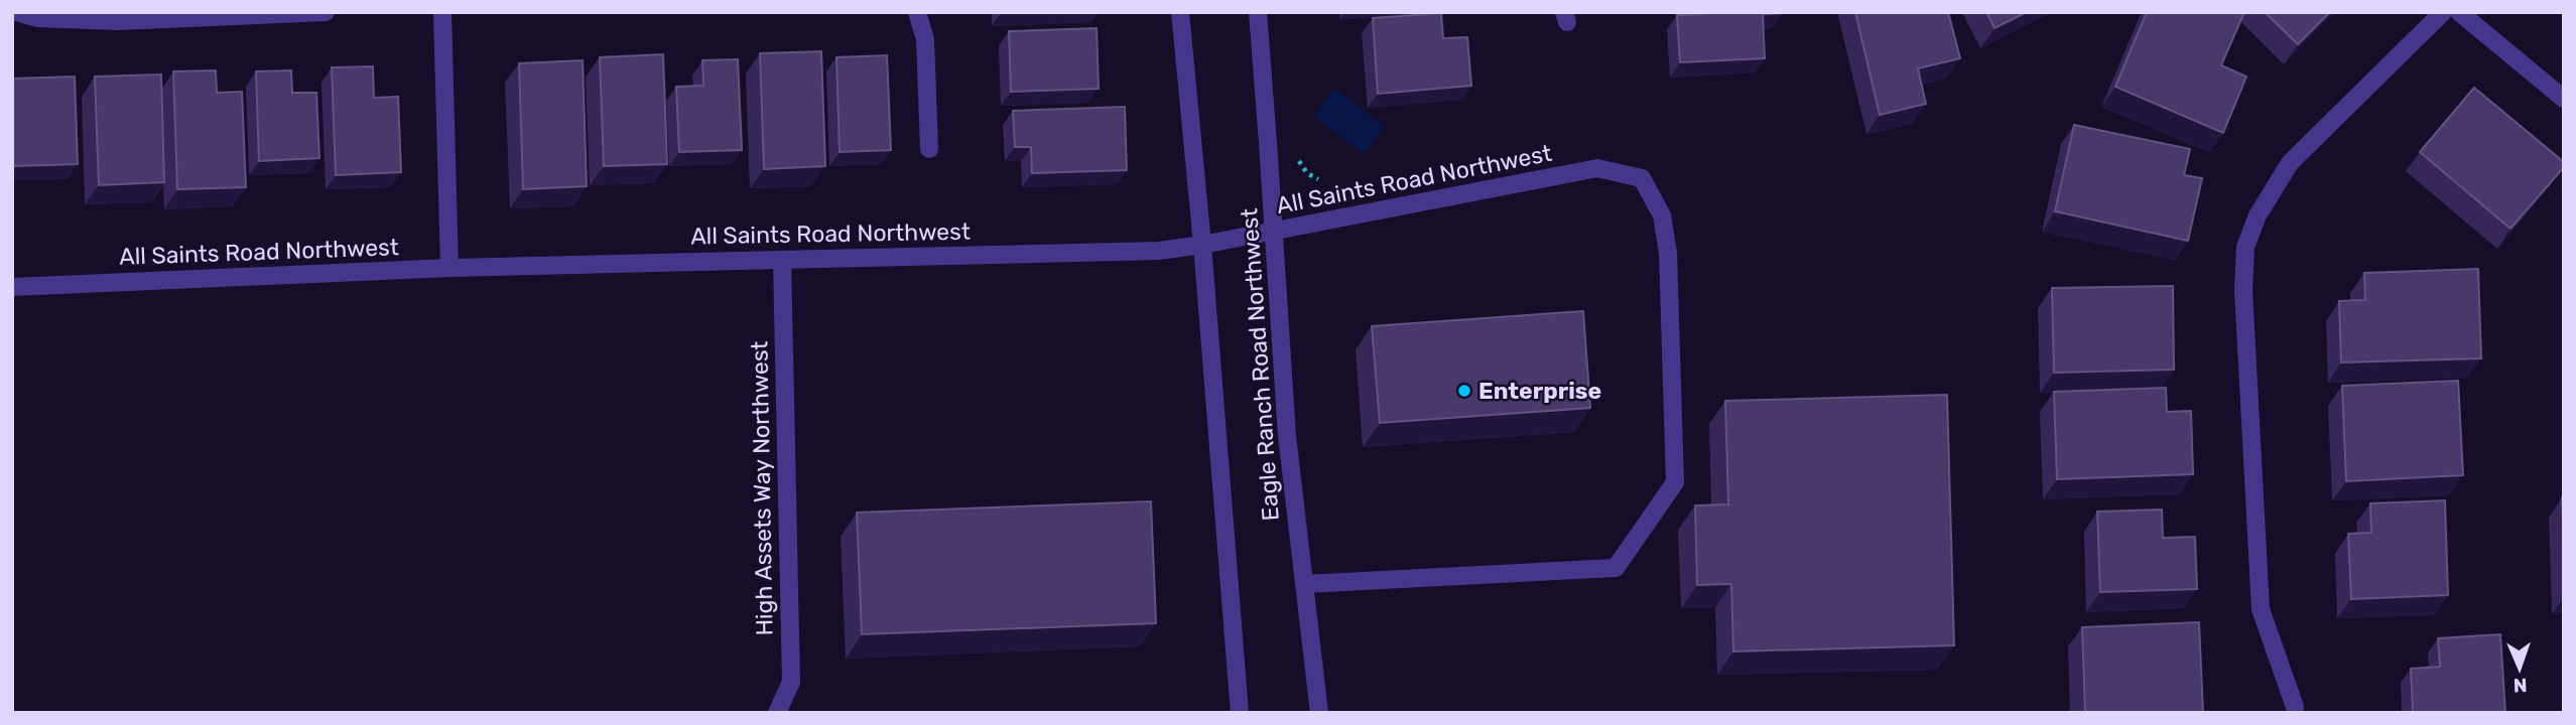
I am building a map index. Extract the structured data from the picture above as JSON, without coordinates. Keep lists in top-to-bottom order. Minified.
{"streets":{"street":["All Saints Road Northwest","Eagle Ranch Road Northwest","High Assets Way Northwest"]},"crossings":[["All Saints Road Northwest","Eagle Ranch Road Northwest"],["All Saints Road Northwest","High Assets Way Northwest"]],"places":["Enterprise"],"north":"bottom"}
